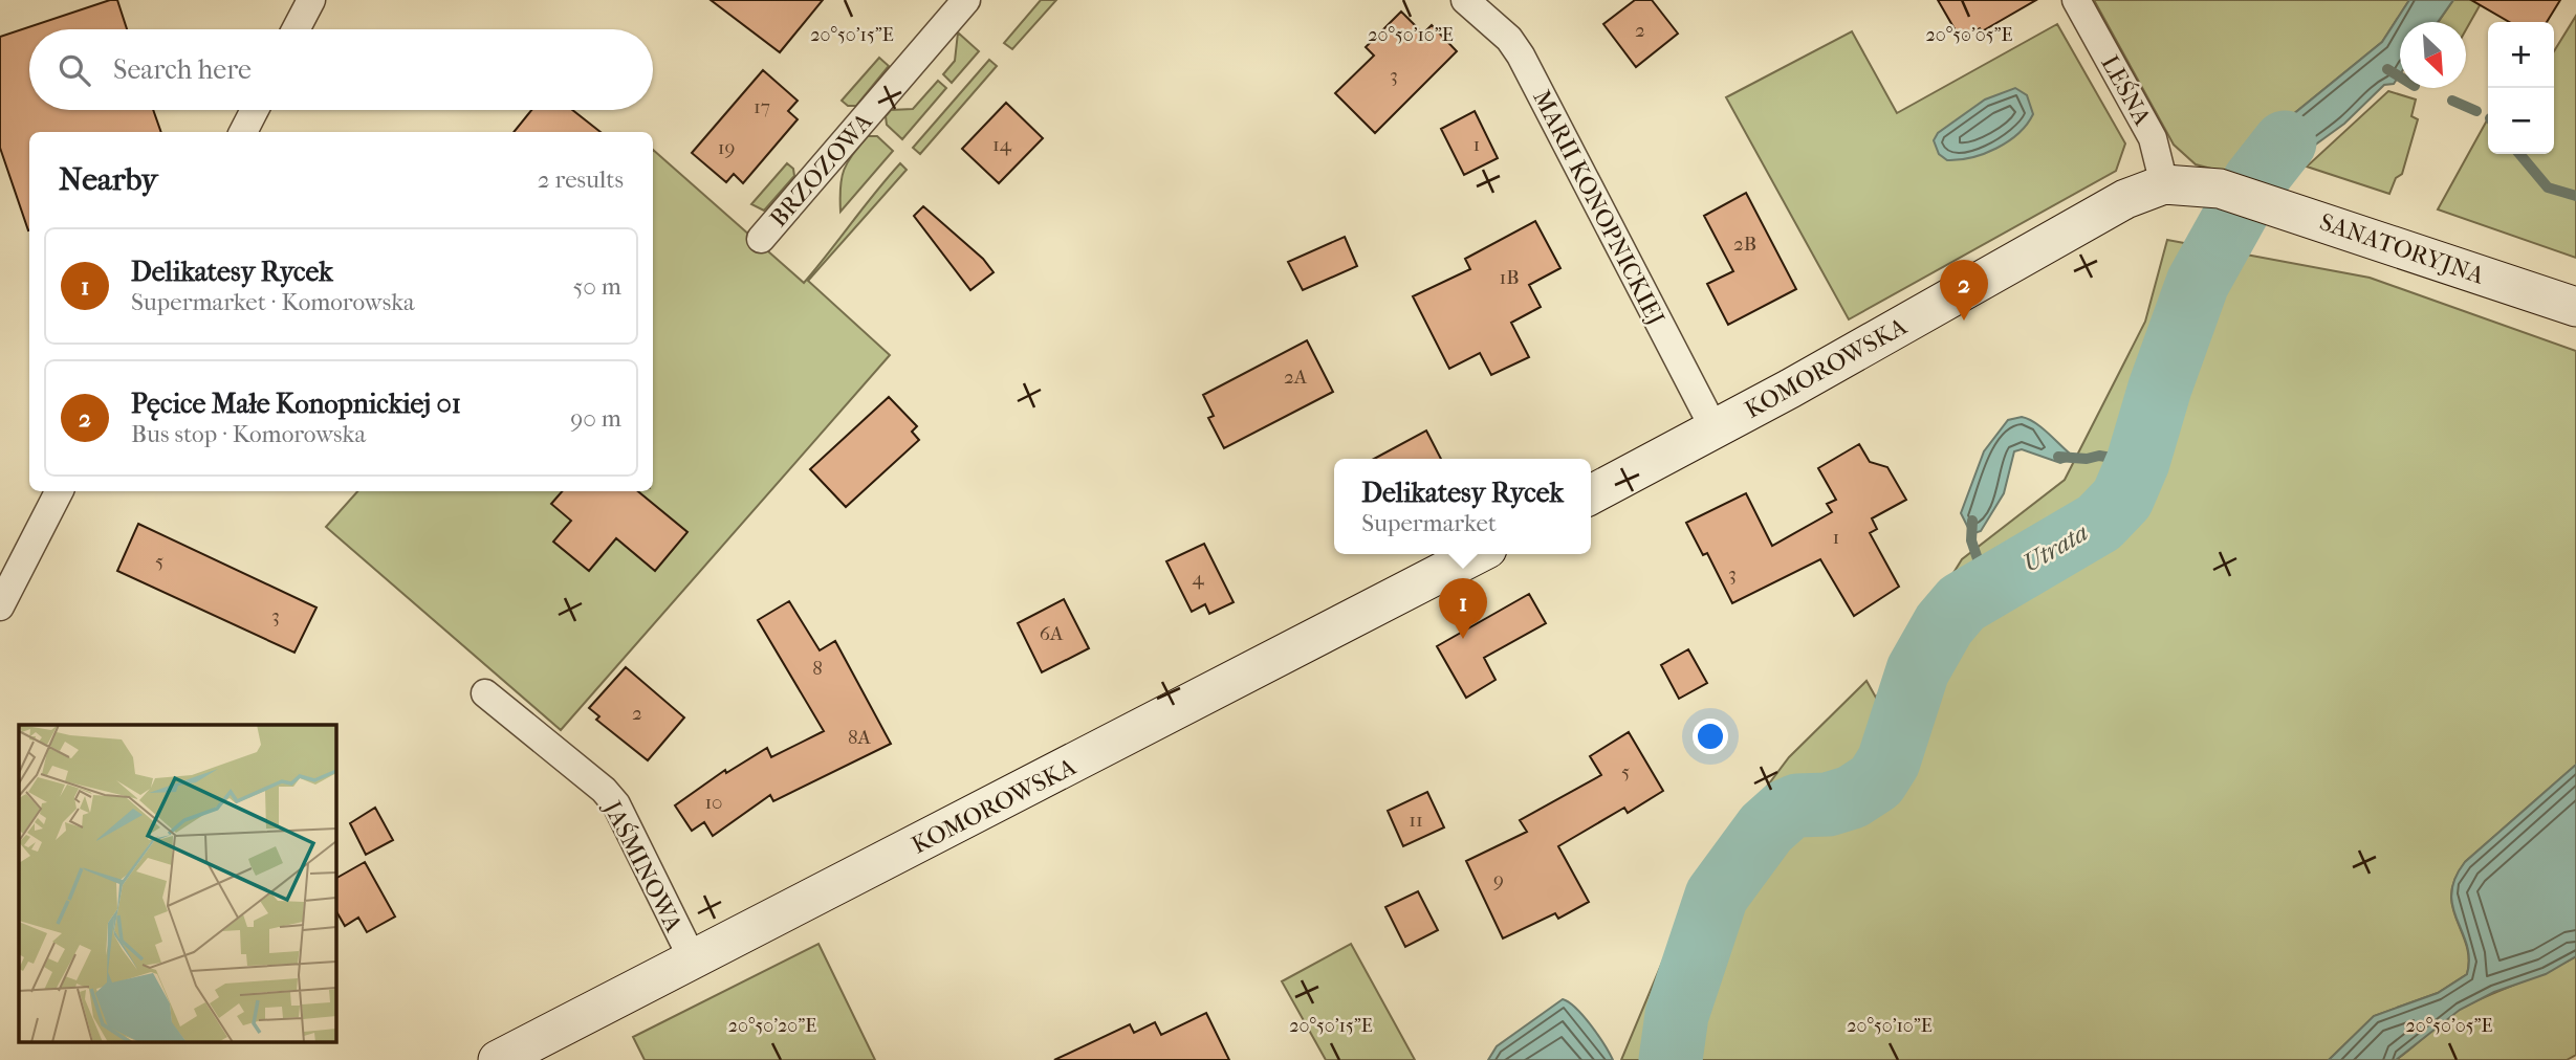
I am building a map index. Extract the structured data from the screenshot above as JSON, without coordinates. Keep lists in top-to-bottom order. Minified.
{"streets":{"street":["LEŚNA","BRZOZOWA","MARII KONOPNICKIEJ","SANATORYJNA","KOMOROWSKA","JAŚMINOWA"]},"crossings":[["LEŚNA","KOMOROWSKA"],["MARII KONOPNICKIEJ","KOMOROWSKA"],["SANATORYJNA","KOMOROWSKA"],["KOMOROWSKA","JAŚMINOWA"]],"water":["Utrata"],"house_numbers":["2","3","17","14","1","19","2B","1B","2A","1","5","3","4","3","6A","8","2","8A","5","10","11","9"],"north":"bottom right","page":{"map_buttons":["+","−"],"search":"Search here","heading":["Nearby","2 results"],"list":[{"mark":"1","name":"Delikatesy Rycek","note":"Supermarket · Komorowska","value":"50 m"},{"mark":"2","name":"Pęcice Małe Konopnickiej 01","note":"Bus stop · Komorowska","value":"90 m"}],"pins":["2","1"],"popup":["Delikatesy Rycek","Supermarket"]},"coordinates":["20°50'15\"E","20°50'10\"E","20°50'05\"E","20°50'20\"E"]}
